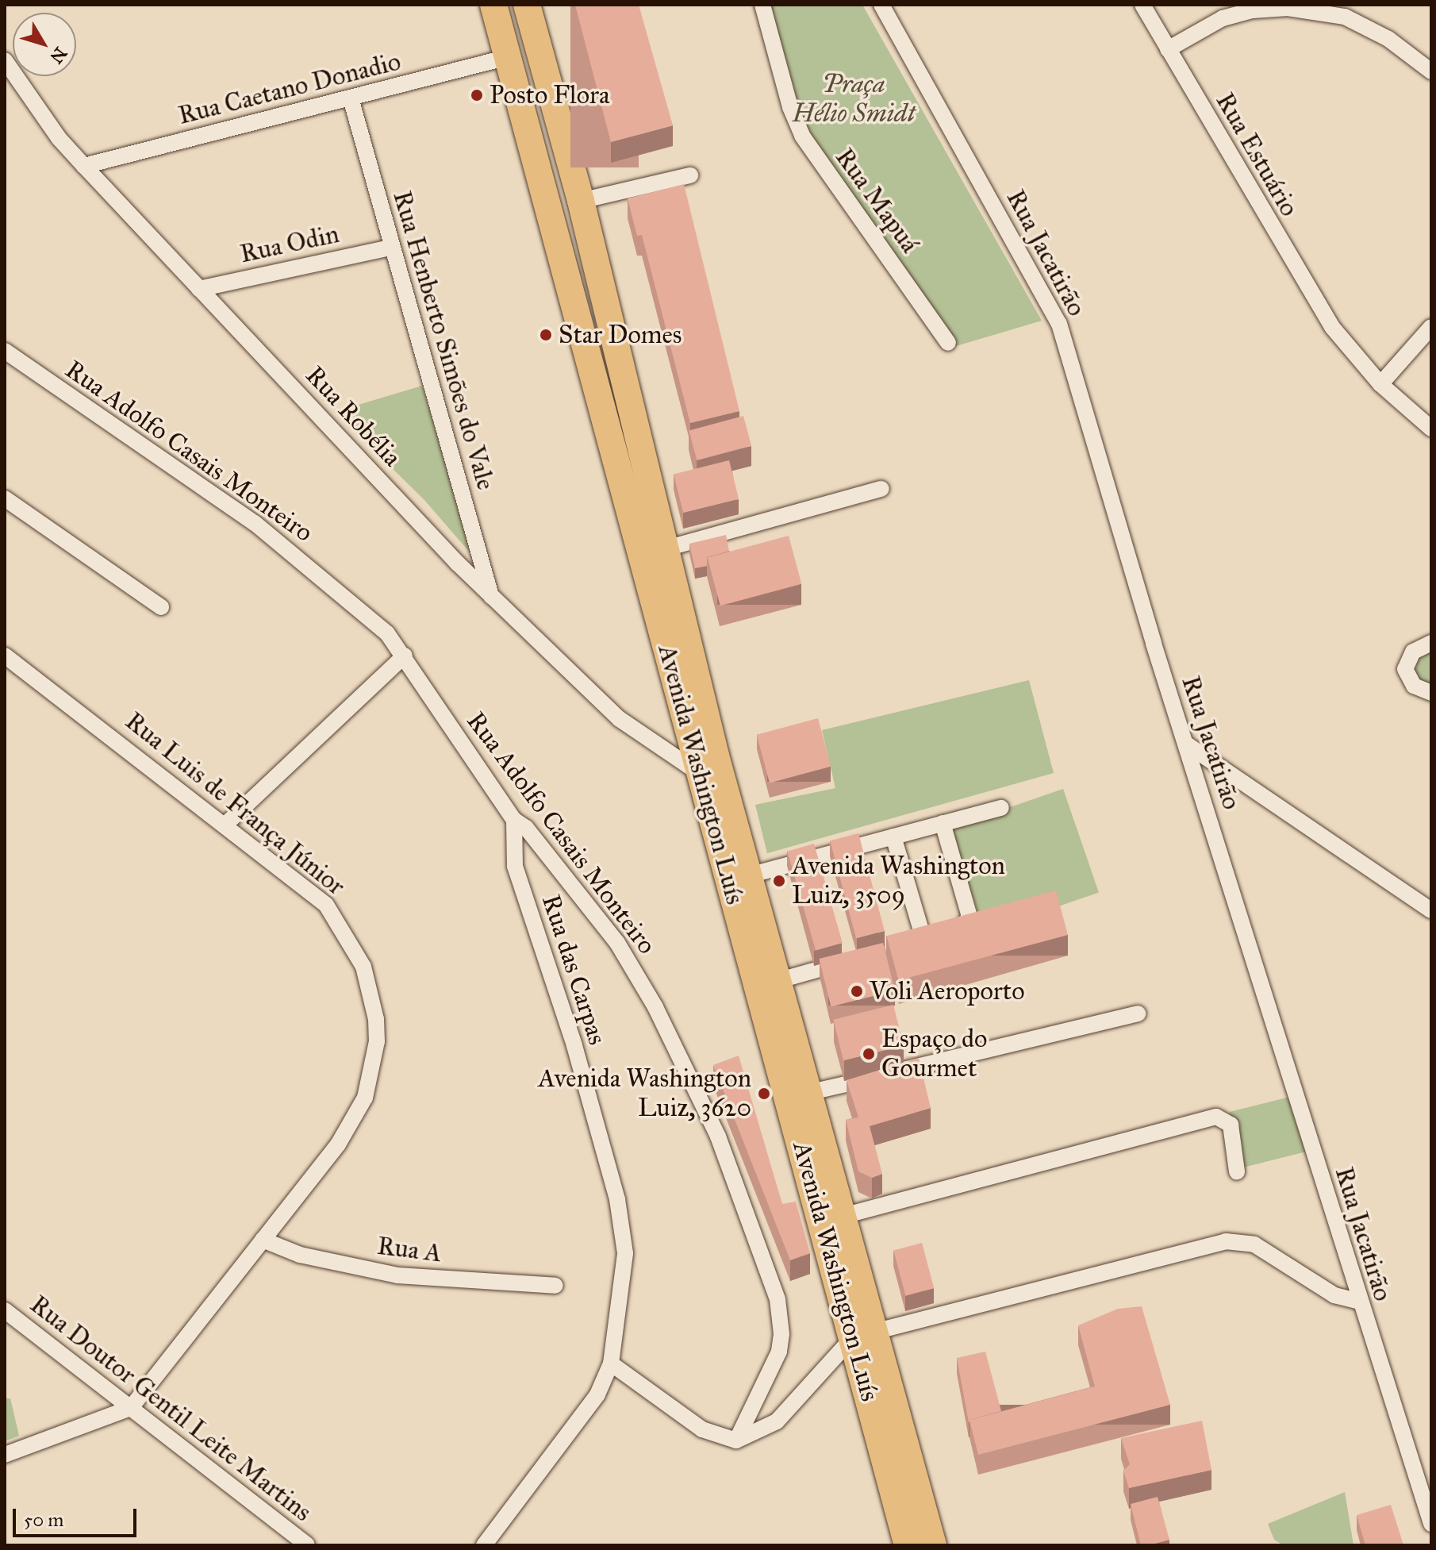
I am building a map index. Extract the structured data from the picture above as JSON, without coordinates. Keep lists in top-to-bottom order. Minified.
{"streets":{"highway":["Avenida Washington Luís"],"street":["Rua Caetano Donadio","Rua Estuário","Rua Mapuá","Rua Odin","Rua Jacatirão","Rua Henberto Simões do Vale","Rua Robélia","Rua Adolfo Casais Monteiro","Rua Luis de França Júnior","Rua das Carpas","Rua A","Rua Doutor Gentil Leite Martins"]},"crossings":[["Rua Caetano Donadio","Rua Henberto Simões do Vale"],["Rua Caetano Donadio","Rua Robélia"],["Rua Caetano Donadio","Avenida Washington Luís"],["Rua Odin","Rua Henberto Simões do Vale"],["Rua Odin","Rua Robélia"],["Rua Henberto Simões do Vale","Rua Robélia"],["Rua Robélia","Avenida Washington Luís"],["Rua Adolfo Casais Monteiro","Rua das Carpas"],["Rua Luis de França Júnior","Rua A"],["Rua Luis de França Júnior","Rua Doutor Gentil Leite Martins"]],"parks":["Praça Hélio Smidt"],"places":["Posto Flora","Star Domes","Avenida Washington Luiz, 3509","Voli Aeroporto","Espaço do Gourmet","Avenida Washington Luiz, 3620"],"scale_bar":"50 m","north":"bottom right"}
